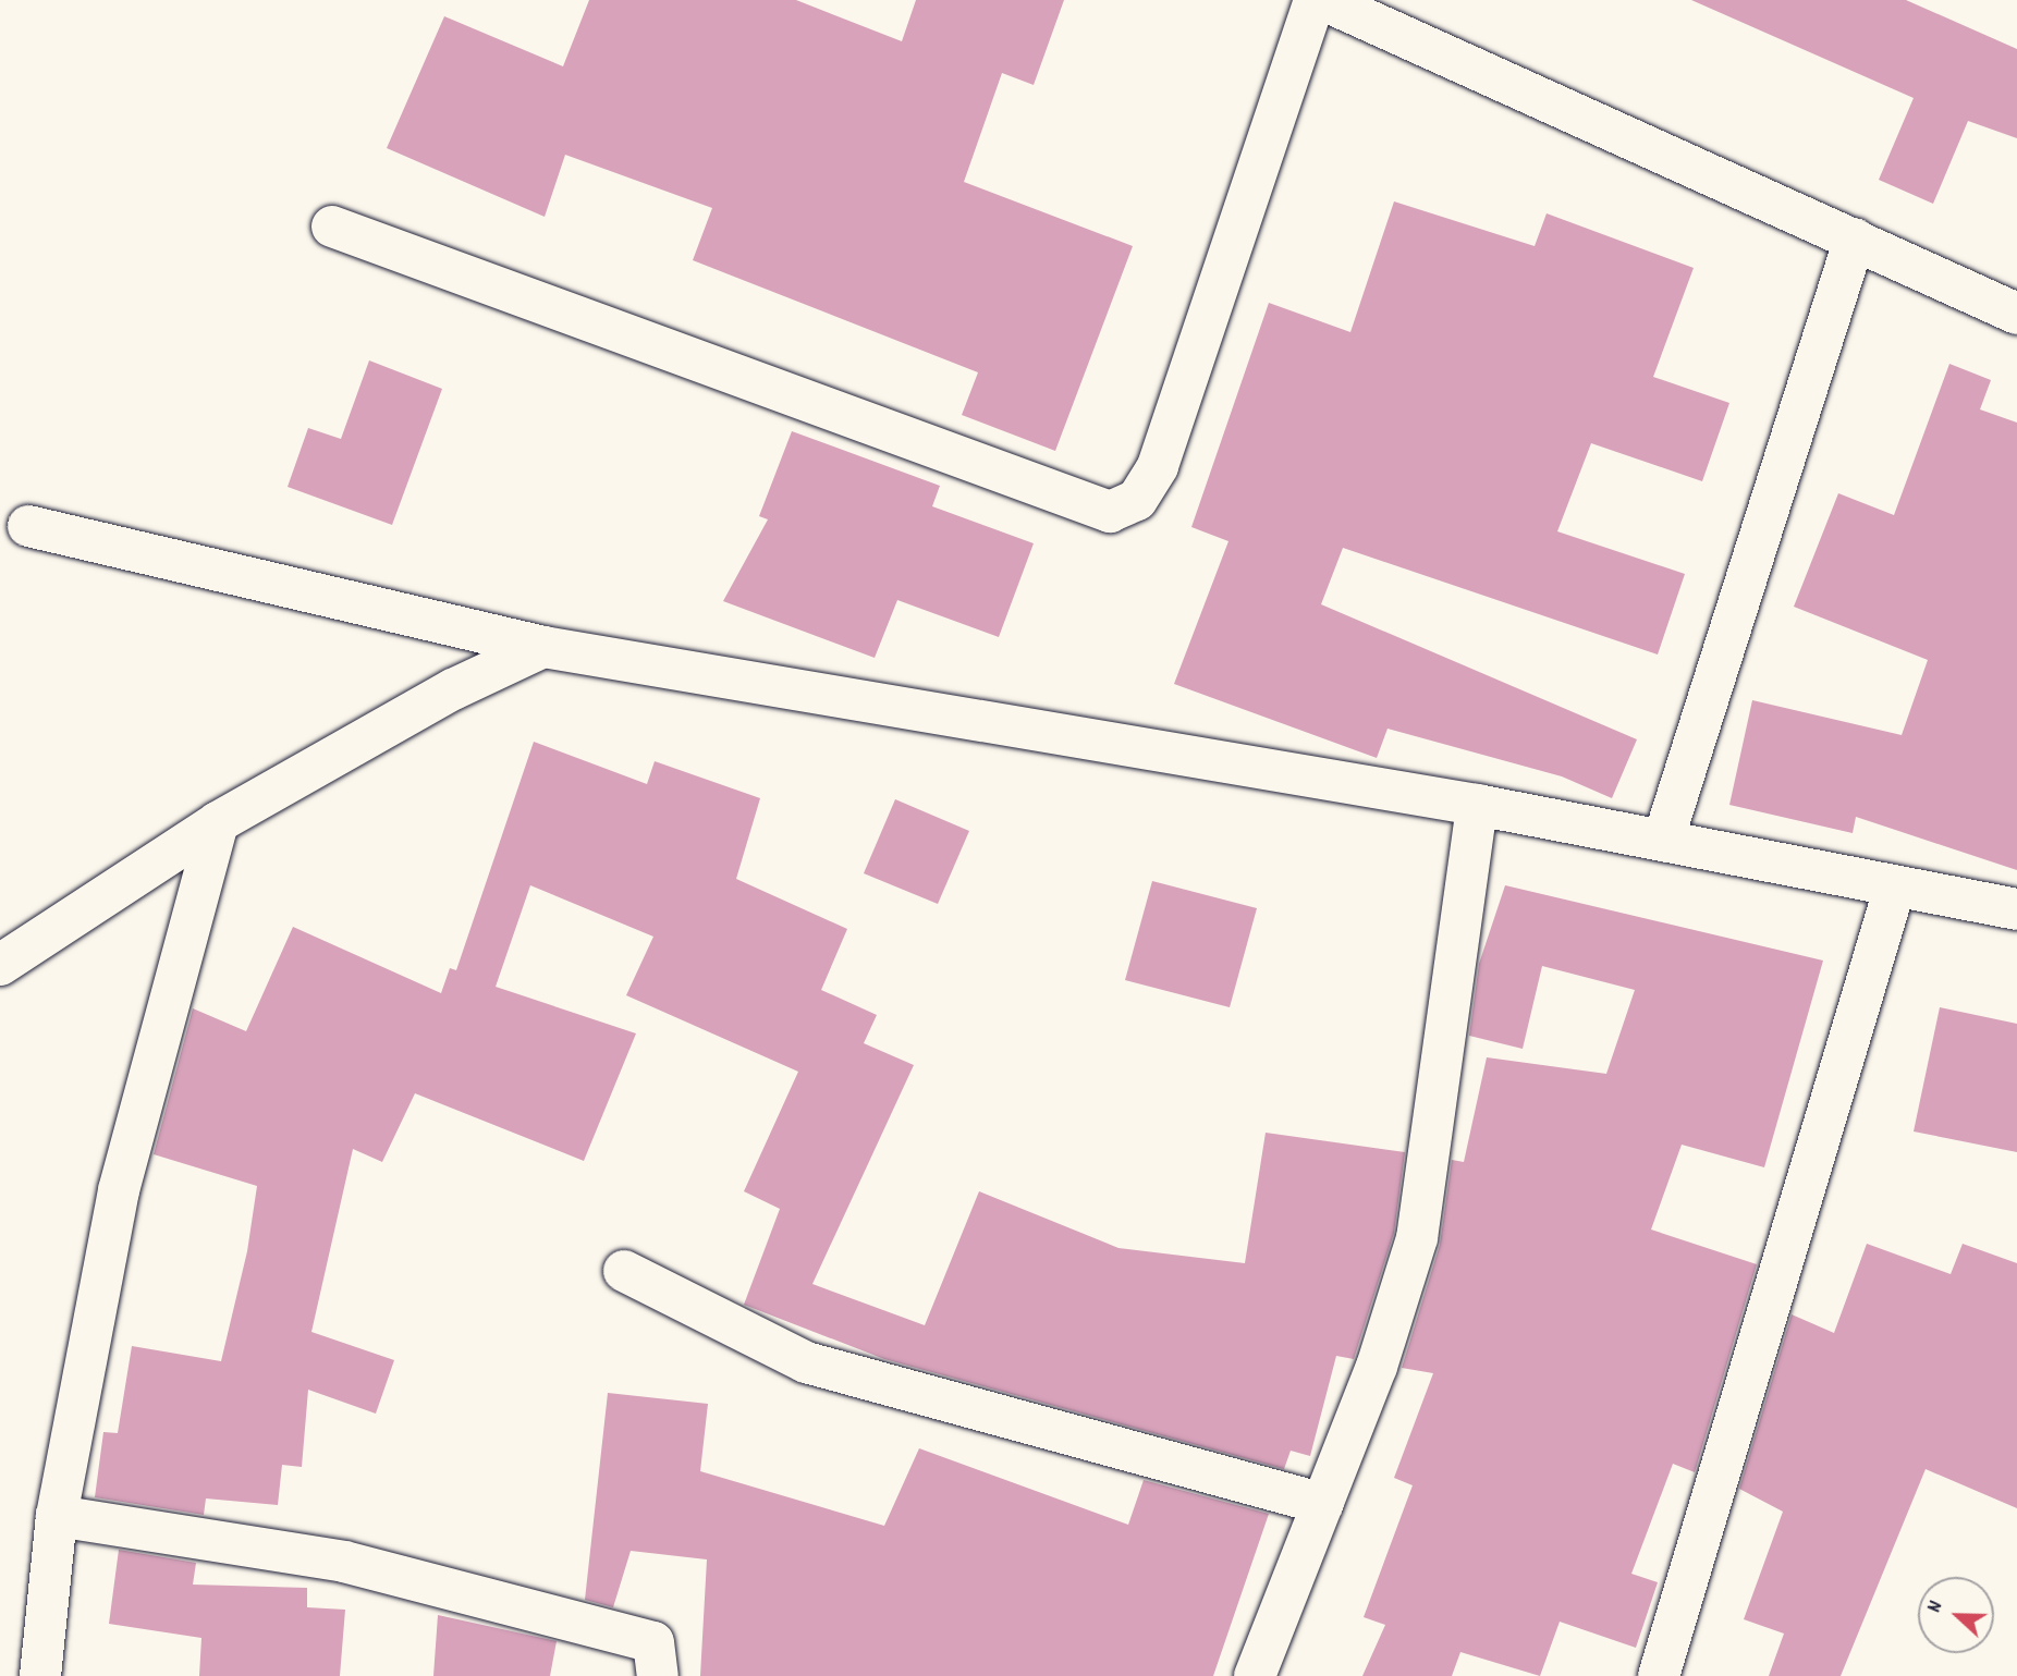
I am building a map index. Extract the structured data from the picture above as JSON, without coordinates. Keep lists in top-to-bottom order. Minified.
{"north":"left"}
